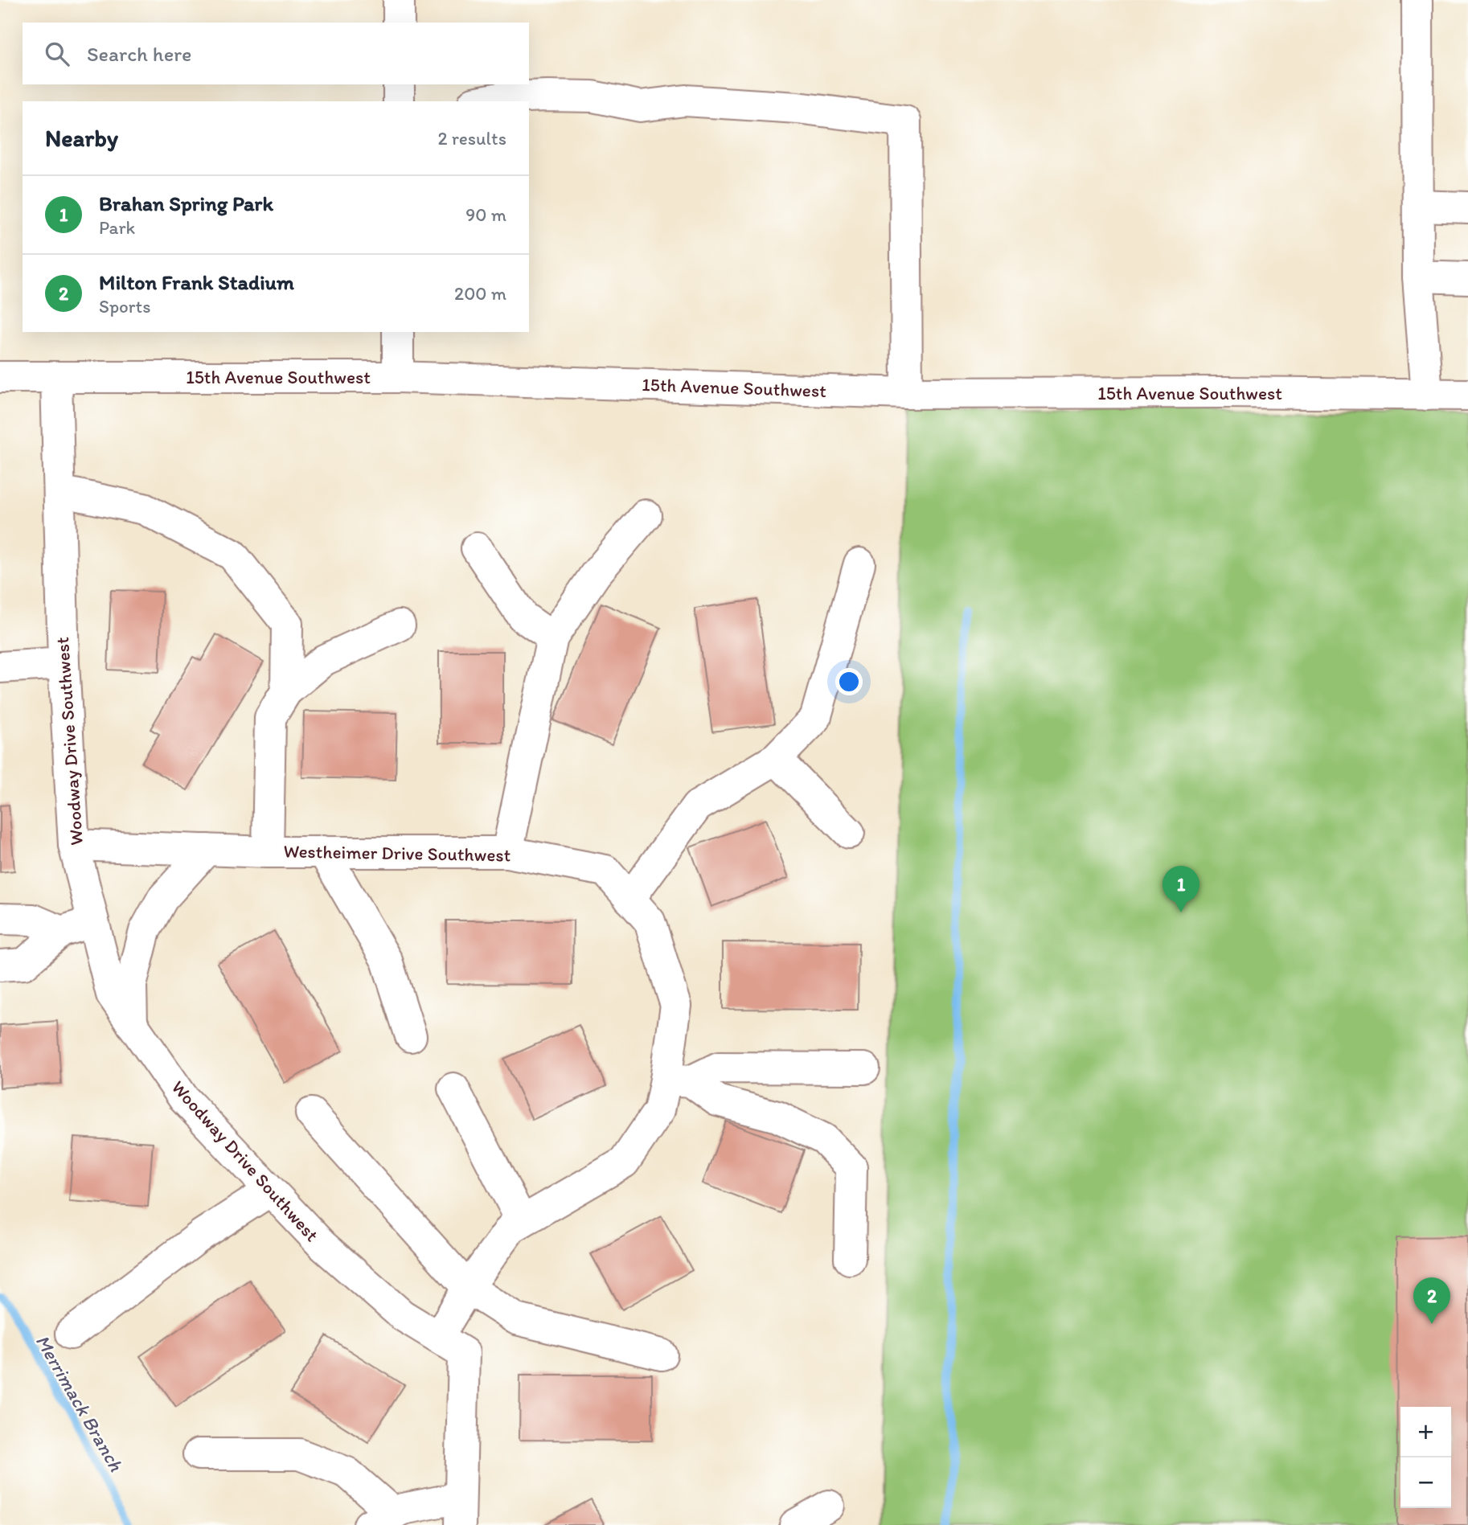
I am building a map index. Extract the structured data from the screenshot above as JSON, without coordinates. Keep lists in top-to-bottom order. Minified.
{"streets":{"street":["15th Avenue Southwest","Woodway Drive Southwest","Westheimer Drive Southwest"]},"crossings":[["15th Avenue Southwest","Woodway Drive Southwest"],["Woodway Drive Southwest","Westheimer Drive Southwest"]],"water":["Merrimack Branch"],"page":{"search":"Search here","heading":["Nearby","2 results"],"list":[{"mark":"1","name":"Brahan Spring Park","note":"Park","value":"90 m"},{"mark":"2","name":"Milton Frank Stadium","note":"Sports","value":"200 m"}],"pins":["1","2"],"map_buttons":["+","−"]}}
